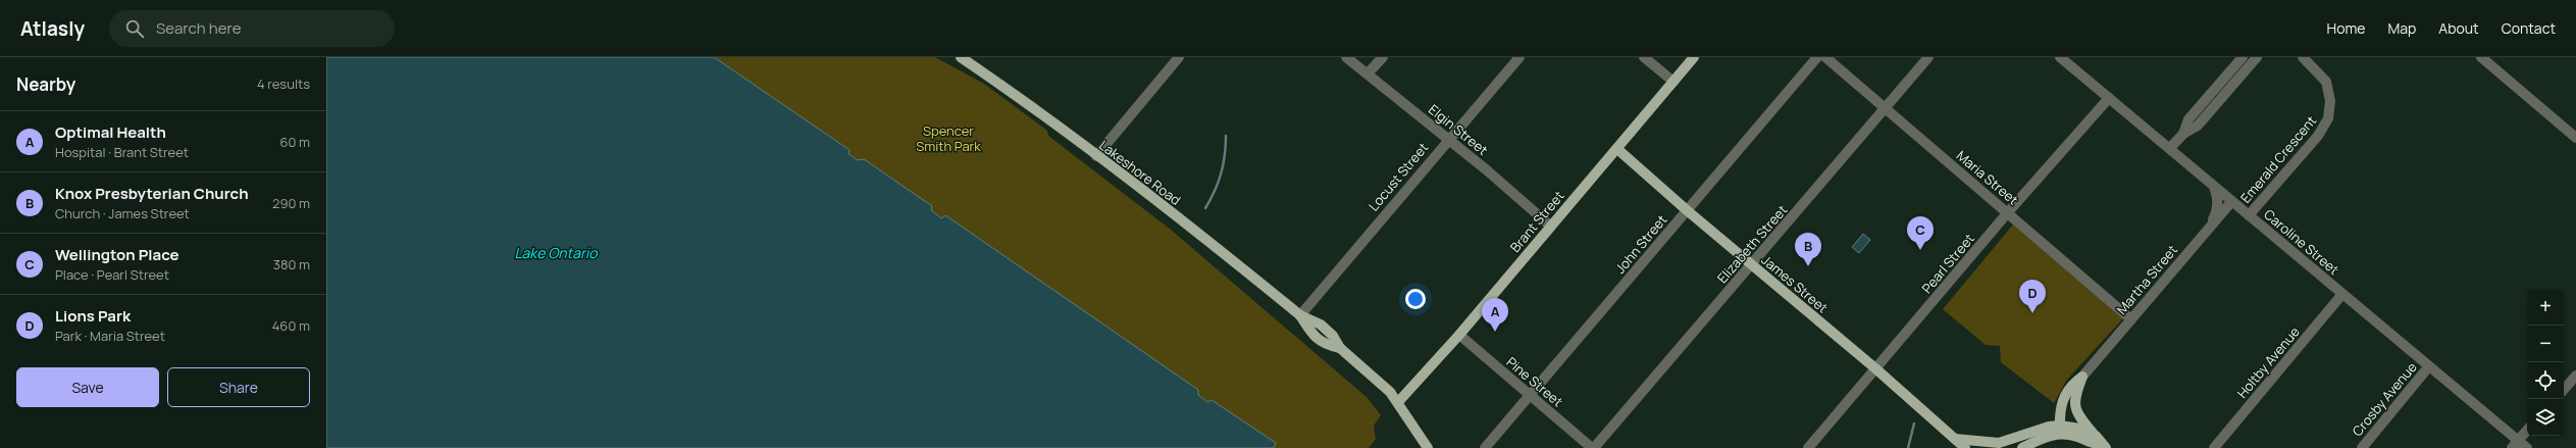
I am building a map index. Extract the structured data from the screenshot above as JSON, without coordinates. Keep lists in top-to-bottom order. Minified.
{"streets":{"main road":["Lakeshore Road","Brant Street","James Street"],"street":["Elgin Street","Emerald Crescent","Locust Street","Maria Street","Caroline Street","John Street","Elizabeth Street","Pearl Street","Martha Street","Holtby Avenue","Pine Street","Crosby Avenue"]},"crossings":[["Elgin Street","Locust Street"],["Elgin Street","Brant Street"],["Emerald Crescent","Caroline Street"],["Lakeshore Road","Locust Street"],["Lakeshore Road","Brant Street"],["Maria Street","Elizabeth Street"],["Maria Street","Pearl Street"],["Maria Street","Martha Street"],["Brant Street","James Street"],["Brant Street","Pine Street"],["Caroline Street","Pearl Street"],["Caroline Street","Martha Street"],["Caroline Street","Holtby Avenue"],["Caroline Street","Crosby Avenue"],["John Street","James Street"],["John Street","Pine Street"],["Elizabeth Street","James Street"],["Elizabeth Street","Pine Street"],["Pearl Street","James Street"]],"water":["Lake Ontario"],"parks":["Spencer Smith Park"],"page":{"header":"Atlasly","search":"Search here","nav":["Home","Map","About","Contact"],"heading":["Nearby","4 results"],"list":[{"mark":"A","name":"Optimal Health","note":"Hospital · Brant Street","value":"60 m"},{"mark":"B","name":"Knox Presbyterian Church","note":"Church · James Street","value":"290 m"},{"mark":"C","name":"Wellington Place","note":"Place · Pearl Street","value":"380 m"},{"mark":"D","name":"Lions Park","note":"Park · Maria Street","value":"460 m"}],"pins":["C","B","D","A"],"map_buttons":["+","−"],"buttons":["Save","Share"]}}
